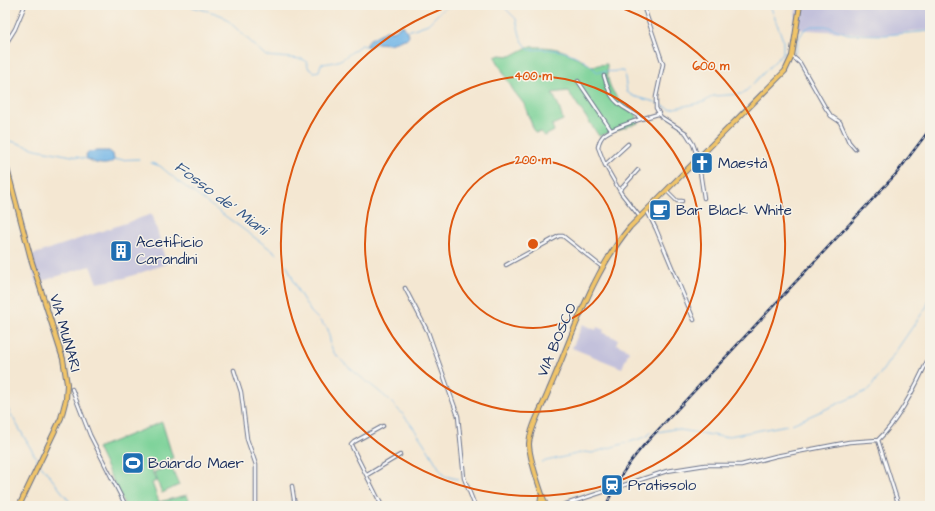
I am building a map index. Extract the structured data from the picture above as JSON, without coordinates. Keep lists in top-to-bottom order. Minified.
{"streets":{"main road":["VIA MUNARI","VIA BOSCO"]},"water":["Fosso de' Miani"],"places":{"church":["Maestà"],"cafe":["Bar Black White"],"building":["Acetificio Carandini"],"sports":["Boiardo Maer"],"station":["Pratissolo"]},"rings":["600 m","400 m","200 m"]}
